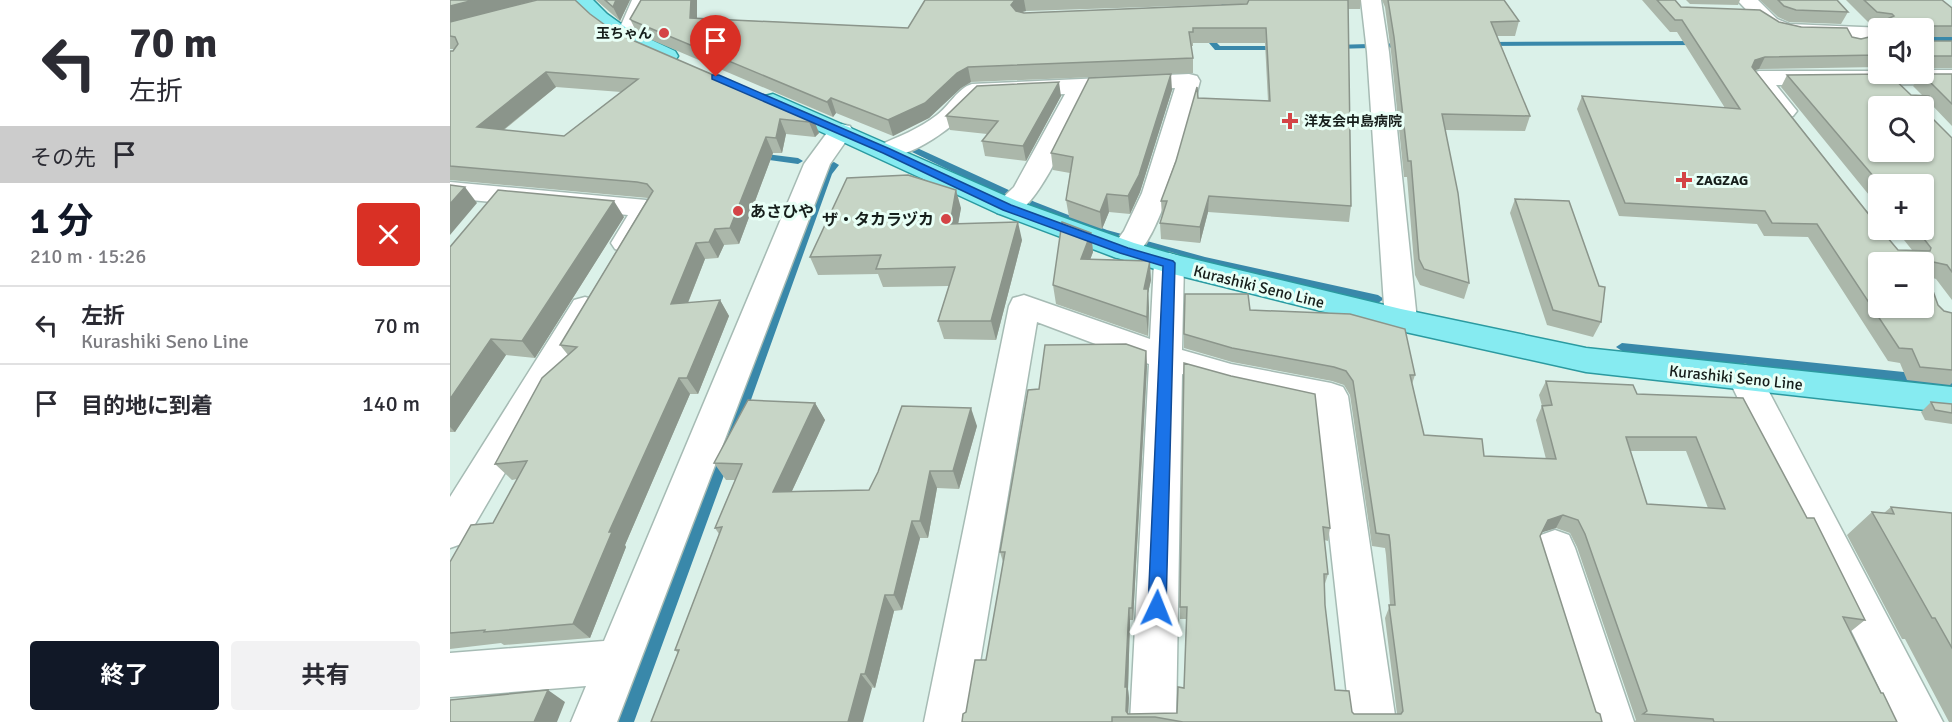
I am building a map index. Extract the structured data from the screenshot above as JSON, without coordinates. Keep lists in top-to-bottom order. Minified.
{"streets":{"main road":["Kurashiki Seno Line"]},"places":{"other":["玉ちゃん","あさひや","ザ・タカラヅカ"],"health":["洋友会中島病院","ZAGZAG"]},"page":{"turn":["70 m","左折"],"map_buttons":["+","−"],"then":"その先","heading":["1 分","210 m · 15:26"],"list":[{"name":"左折","note":"Kurashiki Seno Line","value":"70 m"},{"name":"目的地に到着","value":"140 m"}],"buttons":["終了","共有"]}}
